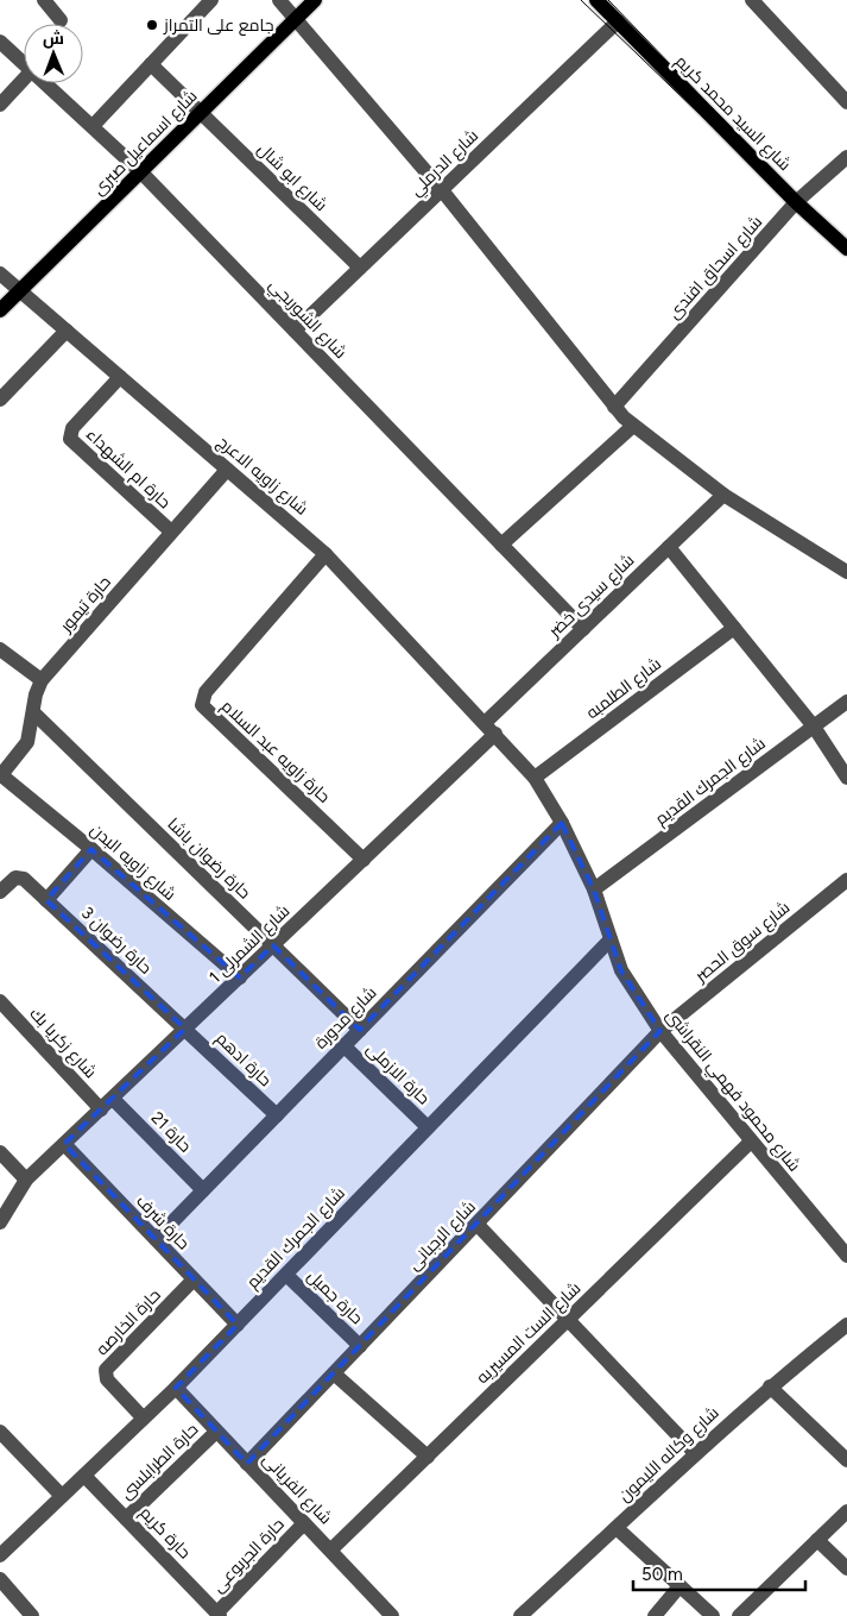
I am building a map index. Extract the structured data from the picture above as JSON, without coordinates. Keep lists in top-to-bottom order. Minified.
{"streets":{"main road":["شارع السيد محمد كريم","شارع اسماعيل صبرى"],"street":["شارع الدرملي","شارع ابو شال","شارع اسحاق افندى","شارع الشوربجي","حارة ام الشهداء","شارع زاويه الاعرج","شارع سيدى خضر","حارة تيمور","شارع الطلمبه","حارة زاويه عبد السلام","شارع الجمرك القديم","حارة رضوان باشا","شارع زاويه البدن","حارة رضوان 3","شارع سوق الحصر","شارع الشمرلى 1","شارع مدورة","شارع زكريا بك","حارة ادهم","حارة الازملى","شارع محمود فهمي النقراشى","حارة 21","حارة شرف","شارع الرجبانى","حارة جميل","حارة الخارصه","شارع الست المسيريه","شارع وكاله الليمون","حارة الطرابلسى","شارع الفريانى","حارة كريم","حارة الجربوعى"]},"crossings":[["شارع السيد محمد كريم","شارع الدرملي"],["شارع السيد محمد كريم","شارع اسحاق افندى"],["شارع اسماعيل صبرى","شارع ابو شال"],["شارع اسماعيل صبرى","شارع الشوربجي"],["شارع اسماعيل صبرى","شارع زاويه الاعرج"],["شارع الدرملي","شارع ابو شال"],["شارع الدرملي","شارع الشوربجي"],["شارع الشوربجي","شارع سيدى خضر"],["حارة ام الشهداء","شارع زاويه الاعرج"],["حارة ام الشهداء","حارة تيمور"],["شارع زاويه الاعرج","شارع سيدى خضر"],["شارع زاويه الاعرج","حارة تيمور"],["شارع زاويه الاعرج","حارة زاويه عبد السلام"],["شارع زاويه الاعرج","شارع الشمرلى 1"],["شارع زاويه الاعرج","شارع محمود فهمي النقراشى"],["شارع سيدى خضر","شارع الشمرلى 1"],["شارع سيدى خضر","شارع محمود فهمي النقراشى"],["حارة تيمور","حارة رضوان باشا"],["حارة تيمور","شارع زاويه البدن"],["شارع الطلمبه","شارع محمود فهمي النقراشى"],["حارة زاويه عبد السلام","شارع الشمرلى 1"],["شارع الجمرك القديم","حارة الازملى"],["شارع الجمرك القديم","شارع محمود فهمي النقراشى"],["شارع الجمرك القديم","حارة شرف"],["شارع الجمرك القديم","حارة جميل"],["شارع الجمرك القديم","حارة الخارصه"],["شارع الجمرك القديم","شارع الفريانى"],["شارع الجمرك القديم","حارة كريم"],["حارة رضوان باشا","شارع الشمرلى 1"],["حارة رضوان باشا","شارع مدورة"],["شارع زاويه البدن","شارع الشمرلى 1"],["حارة رضوان 3","شارع الشمرلى 1"],["حارة رضوان 3","حارة ادهم"],["شارع سوق الحصر","شارع محمود فهمي النقراشى"],["شارع سوق الحصر","شارع الرجبانى"],["شارع الشمرلى 1","شارع زكريا بك"],["شارع الشمرلى 1","حارة ادهم"],["شارع الشمرلى 1","شارع محمود فهمي النقراشى"],["شارع الشمرلى 1","حارة 21"],["شارع الشمرلى 1","حارة شرف"],["شارع مدورة","حارة ادهم"],["شارع مدورة","حارة الازملى"],["شارع مدورة","شارع محمود فهمي النقراشى"],["شارع مدورة","حارة 21"],["شارع مدورة","حارة شرف"],["شارع زكريا بك","حارة 21"],["شارع محمود فهمي النقراشى","شارع الرجبانى"],["شارع محمود فهمي النقراشى","شارع الست المسيريه"],["حارة شرف","حارة الخارصه"],["شارع الرجبانى","حارة جميل"],["شارع الرجبانى","شارع الفريانى"],["شارع الست المسيريه","شارع الفريانى"],["حارة الطرابلسى","شارع الفريانى"],["حارة الطرابلسى","حارة كريم"],["شارع الفريانى","حارة الجربوعى"],["حارة كريم","حارة الجربوعى"]],"places":["جامع على التمراز"],"scale_bar":"50 m","north":"top"}
